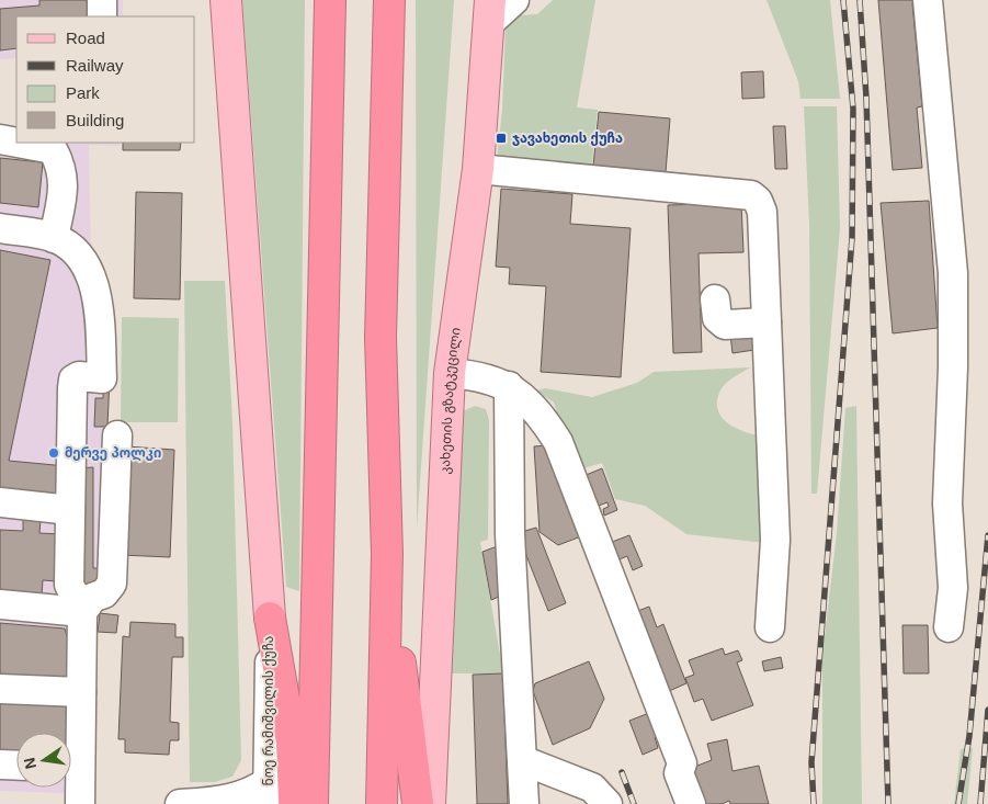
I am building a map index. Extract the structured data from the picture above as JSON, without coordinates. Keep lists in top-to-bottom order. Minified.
{"streets":{"main road":["კახეთის გზატკეცილი"],"street":["ნოე რამიშვილის ქუჩა"]},"places":{"transit":["ჯავახეთის ქუჩა"],"other":["მერვე პოლკი"]},"legend":["Road","Railway","Park","Building"],"north":"left"}
